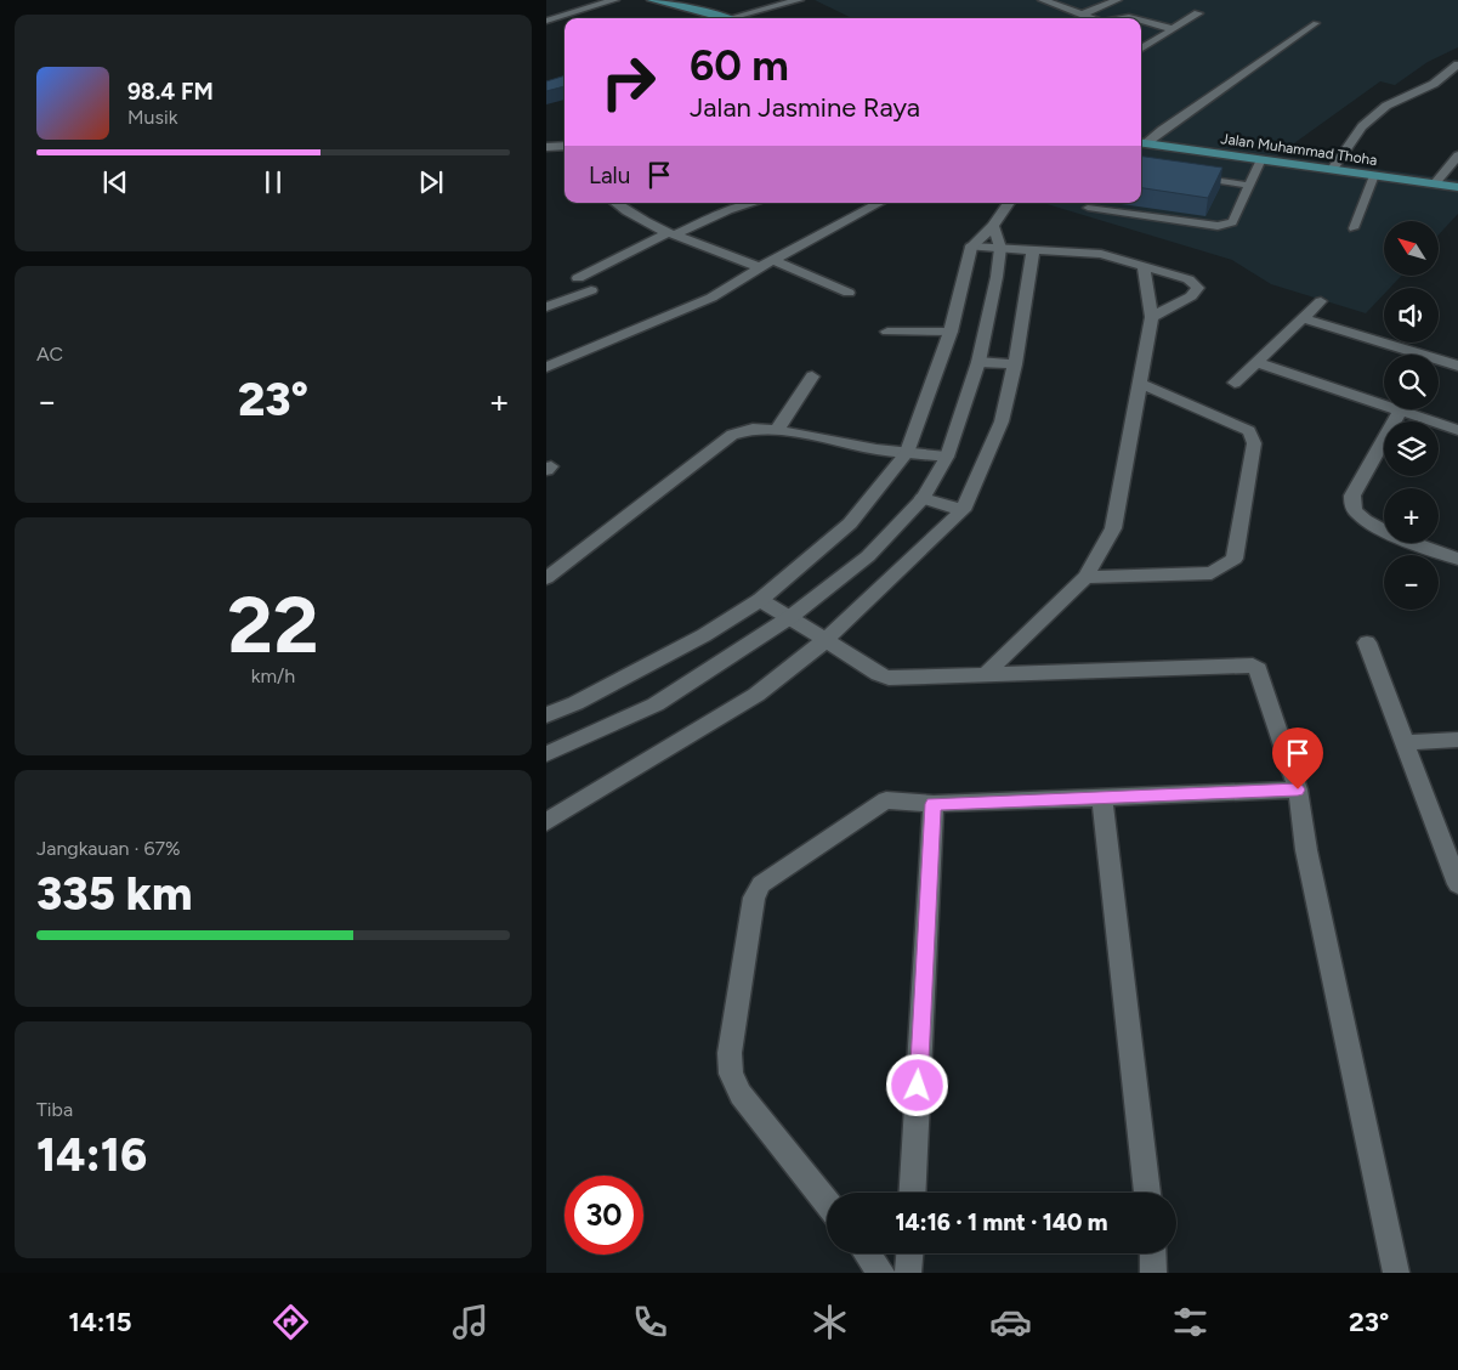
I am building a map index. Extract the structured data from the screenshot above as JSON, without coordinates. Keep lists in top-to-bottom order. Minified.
{"streets":{"main road":["Jalan Muhammad Thoha"]},"north":"top left","page":{"turn":["60 m","Jalan Jasmine Raya"],"song":["98.4 FM","Musik"],"then":"Lalu","map_buttons":["+","−"],"tile":["AC",["22","km/h"],["Jangkauan · 67%","335 km"],["Tiba","14:16"]],"heat":["−","23°","+"],"limit":"30","trip":"14:16 · 1 mnt · 140 m","tabs":["14:15","23°"]}}
